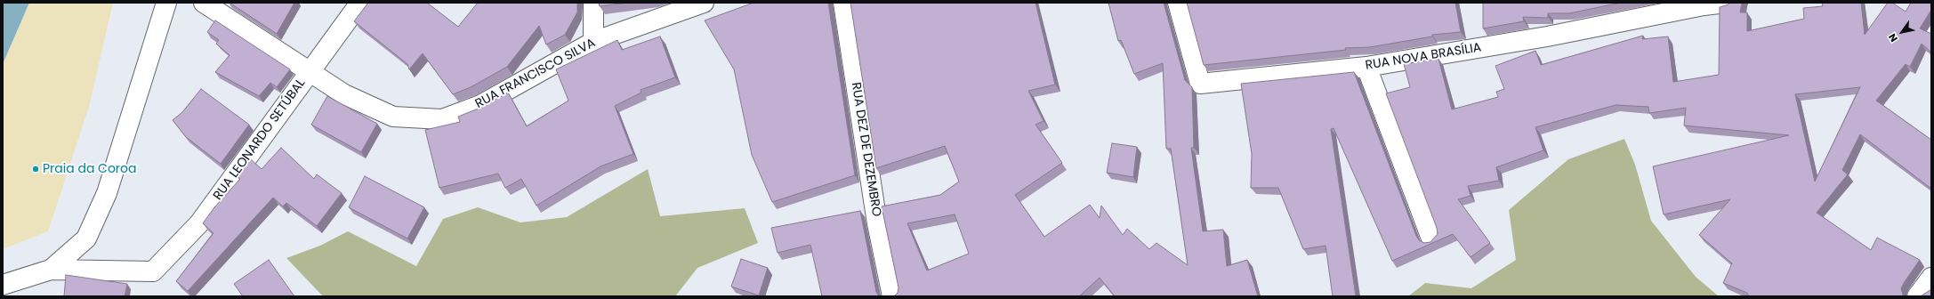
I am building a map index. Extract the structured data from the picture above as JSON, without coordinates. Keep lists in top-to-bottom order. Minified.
{"streets":{"street":["RUA NOVA BRASÍLIA","RUA FRANCISCO SILVA","RUA LEONARDO SETÚBAL","RUA DEZ DE DEZEMBRO"]},"crossings":[["RUA FRANCISCO SILVA","RUA LEONARDO SETÚBAL"]],"places":["Praia da Coroa"],"north":"bottom left"}
